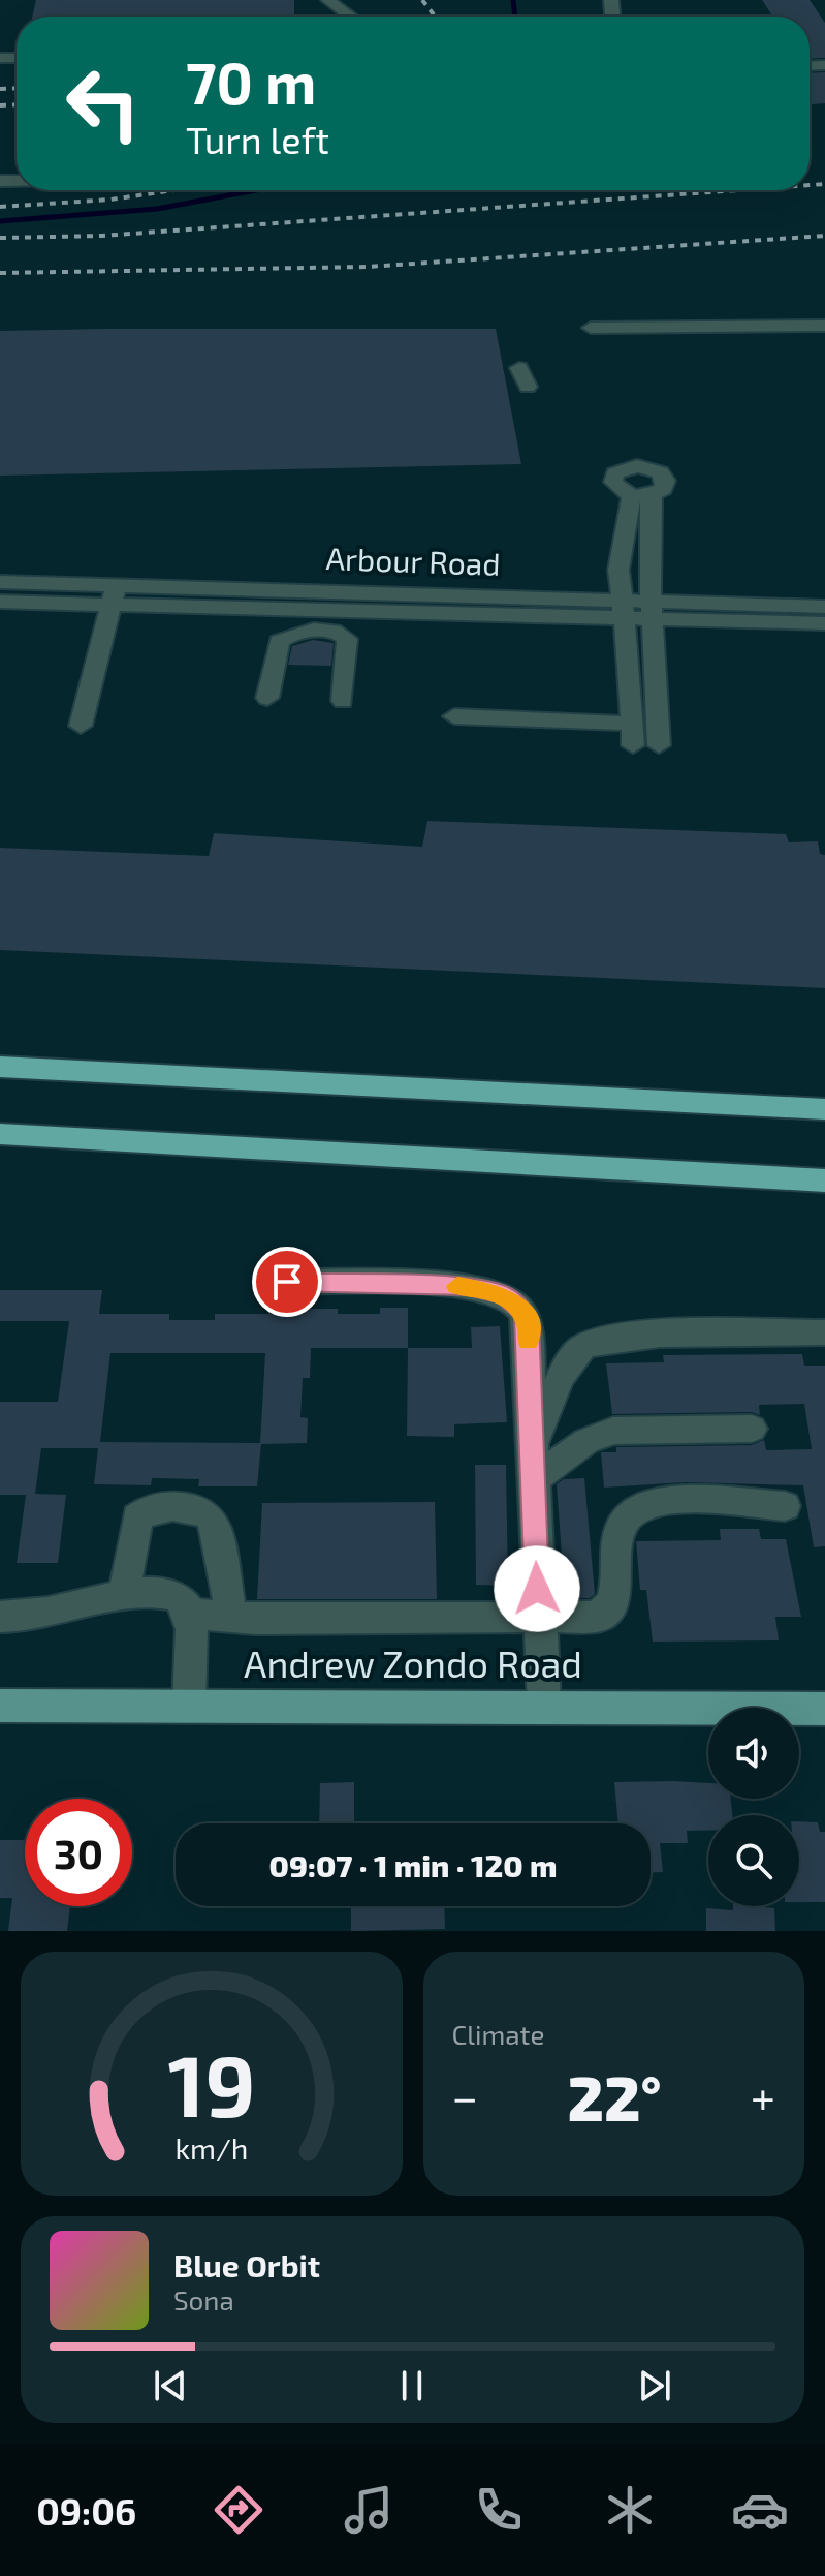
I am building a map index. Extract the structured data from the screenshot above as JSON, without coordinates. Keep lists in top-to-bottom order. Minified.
{"streets":{"main road":["Andrew Zondo Road"],"street":["Arbour Road"]},"page":{"turn":["70 m","Turn left"],"limit":"30","trip":"09:07 · 1 min · 120 m","tile":"Climate","heat":["−","22°","+"],"song":["Blue Orbit","Sona"],"tabs":"09:06","gauge":["19","km/h"]}}
